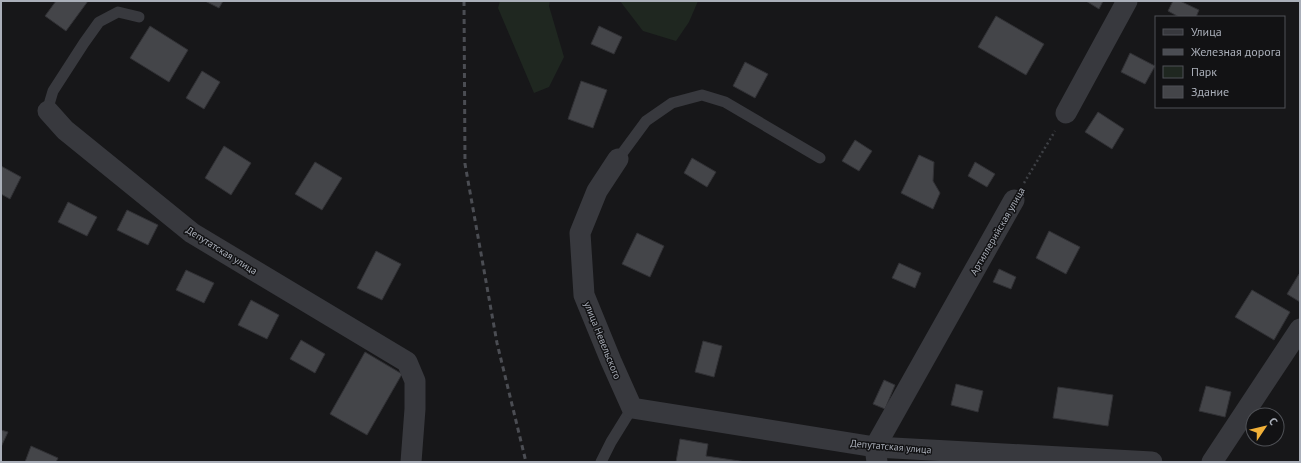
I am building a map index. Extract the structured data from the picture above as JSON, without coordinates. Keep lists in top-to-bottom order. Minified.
{"streets":{"street":["Артиллерийская улица","Депутатская улица","улица Невельского"]},"crossings":[["Артиллерийская улица","Депутатская улица"],["Депутатская улица","улица Невельского"]],"legend":["Улица","Железная дорога","Парк","Здание"],"north":"top right"}
